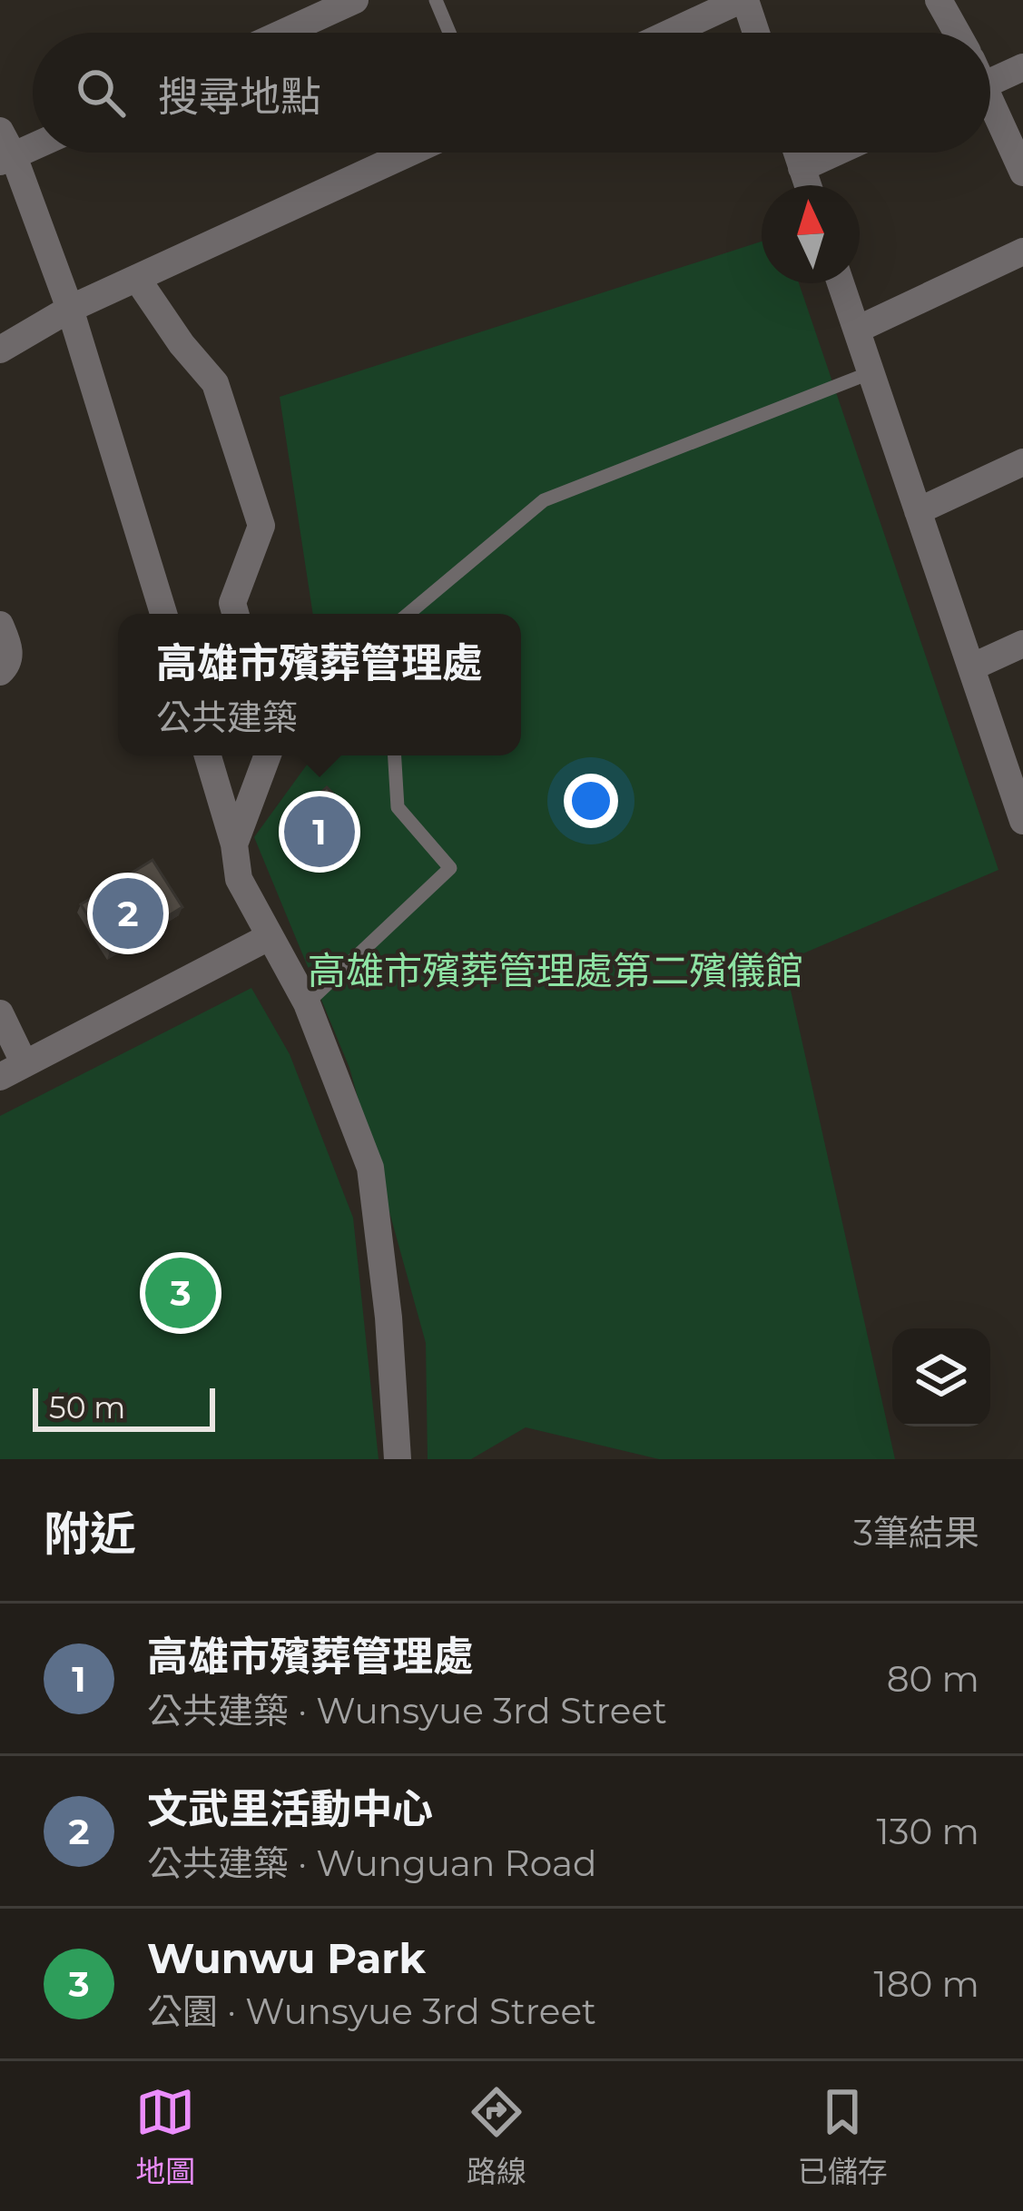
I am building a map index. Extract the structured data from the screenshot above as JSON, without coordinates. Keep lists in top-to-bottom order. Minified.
{"parks":["高雄市殯葬管理處第二殯儀館"],"scale_bar":"50 m","north":"top","page":{"search":"搜尋地點","popup":["高雄市殯葬管理處","公共建築"],"pins":["1","2","3"],"scale":"50 m","heading":["附近","3筆結果"],"list":[{"mark":"1","name":"高雄市殯葬管理處","note":"公共建築 · Wunsyue 3rd Street","value":"80 m"},{"mark":"2","name":"文武里活動中心","note":"公共建築 · Wunguan Road","value":"130 m"},{"mark":"3","name":"Wunwu Park","note":"公園 · Wunsyue 3rd Street","value":"180 m"}],"nav":["地圖","路線","已儲存"]}}
